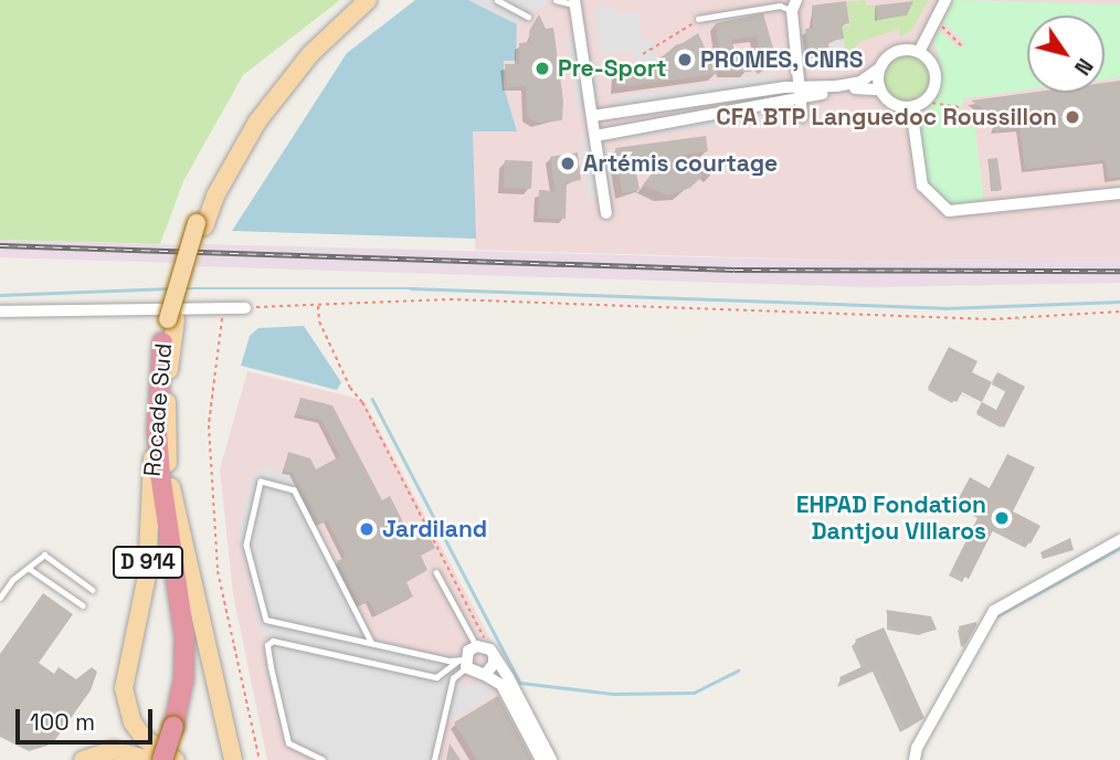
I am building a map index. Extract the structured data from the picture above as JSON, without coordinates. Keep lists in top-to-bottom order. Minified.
{"streets":{"highway":["D 914"],"main road":["Rocade Sud"]},"crossings":[["Rocade Sud","D 914"]],"places":["PROMES, CNRS","Pre-Sport","CFA BTP Languedoc Roussillon","Artémis courtage","EHPAD Fondation Dantjou VIllaros","Jardiland"],"scale_bar":"100 m","north":"bottom right"}
